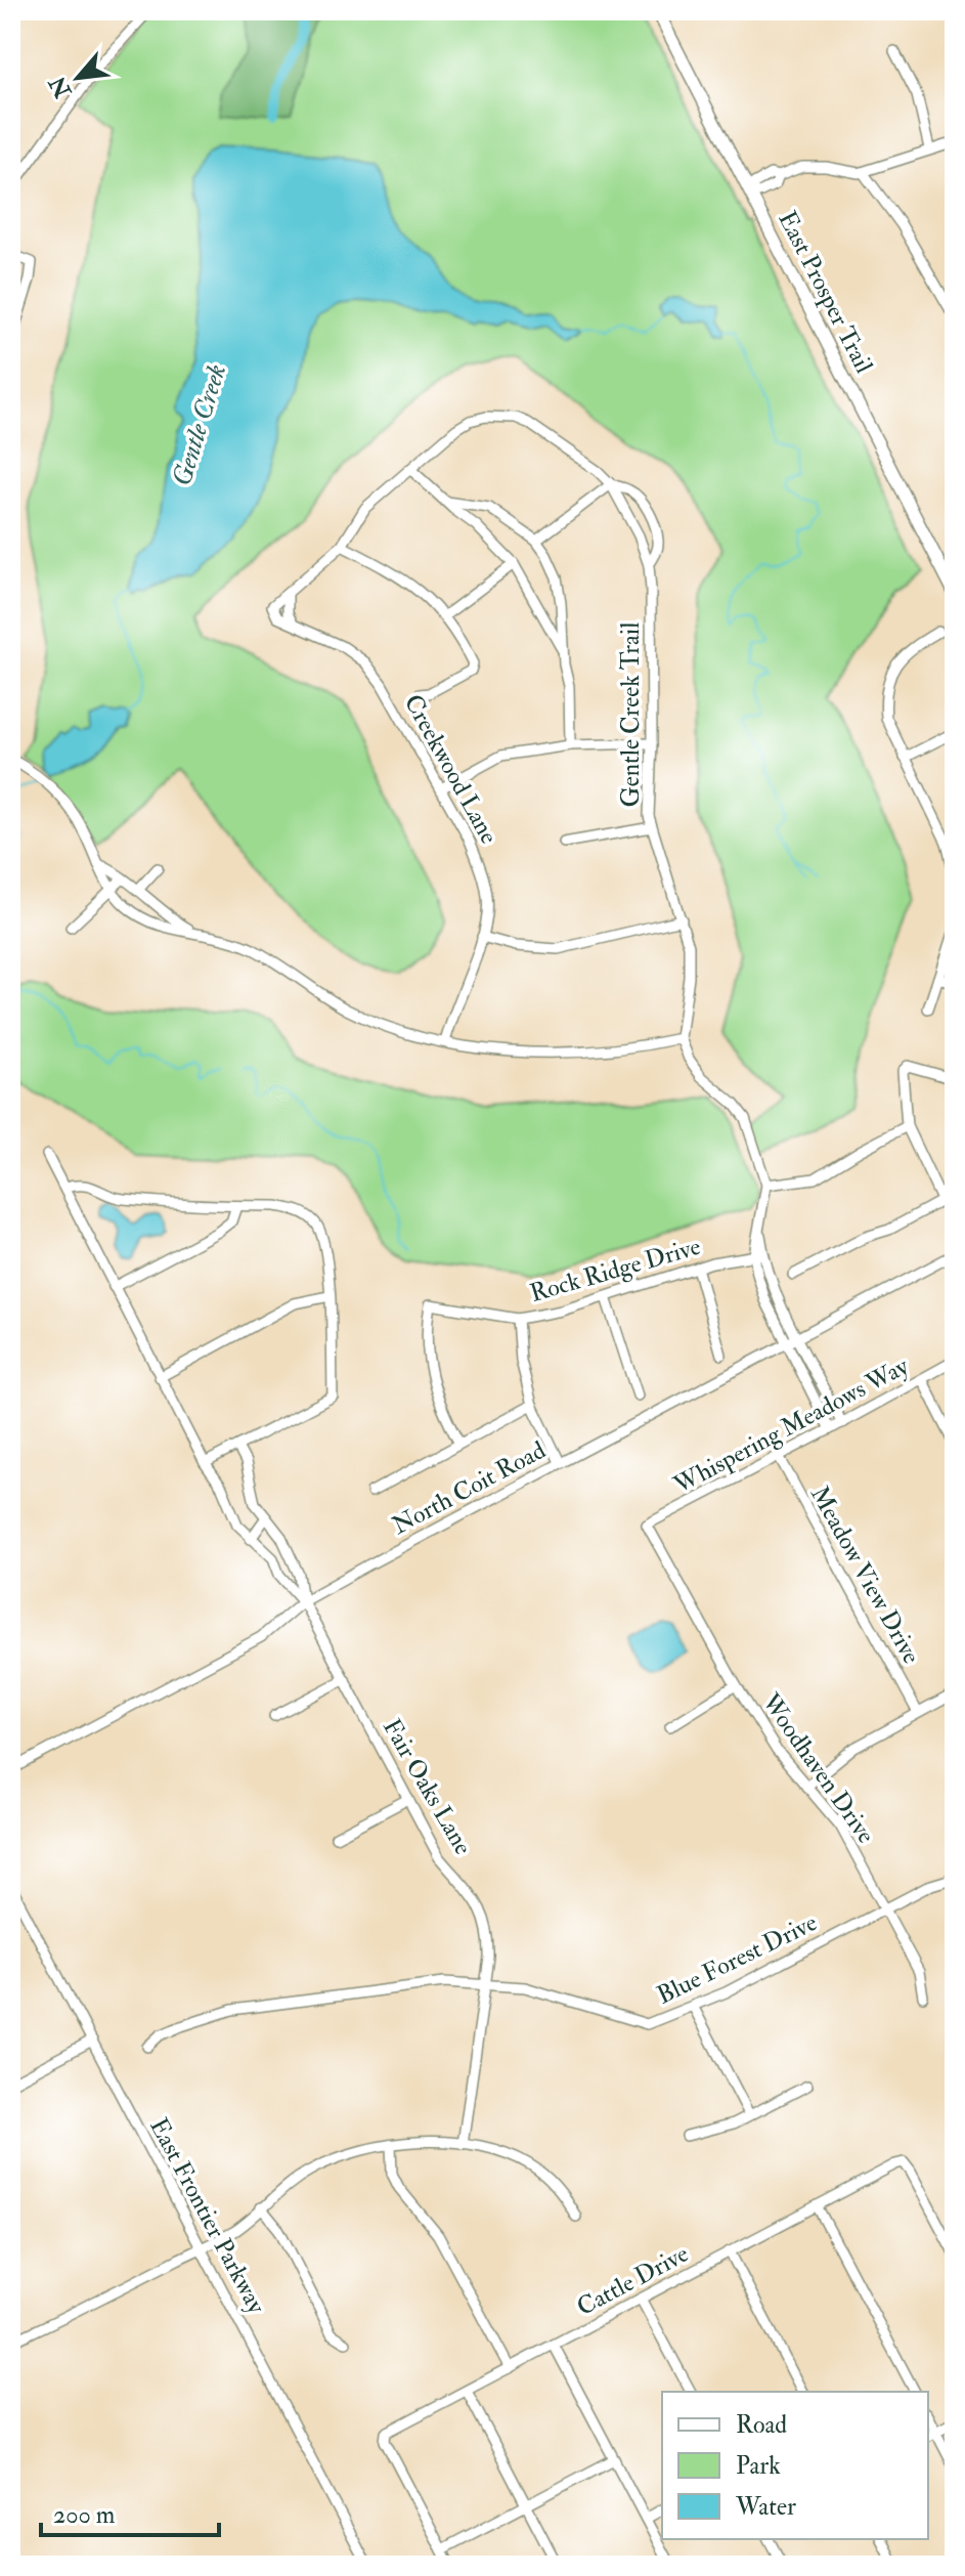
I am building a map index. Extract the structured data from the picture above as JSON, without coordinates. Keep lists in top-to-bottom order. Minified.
{"streets":{"main road":["East Prosper Trail"],"street":["Gentle Creek Trail","Creekwood Lane","Rock Ridge Drive","Whispering Meadows Way","North Coit Road","Meadow View Drive","Woodhaven Drive","Fair Oaks Lane","Blue Forest Drive","East Frontier Parkway","Cattle Drive"]},"crossings":[["Whispering Meadows Way","Meadow View Drive"],["Whispering Meadows Way","Woodhaven Drive"],["North Coit Road","Fair Oaks Lane"],["Woodhaven Drive","Blue Forest Drive"],["Fair Oaks Lane","Blue Forest Drive"]],"water":["Gentle Creek"],"legend":["Road","Park","Water"],"scale_bar":"200 m","north":"bottom left"}
